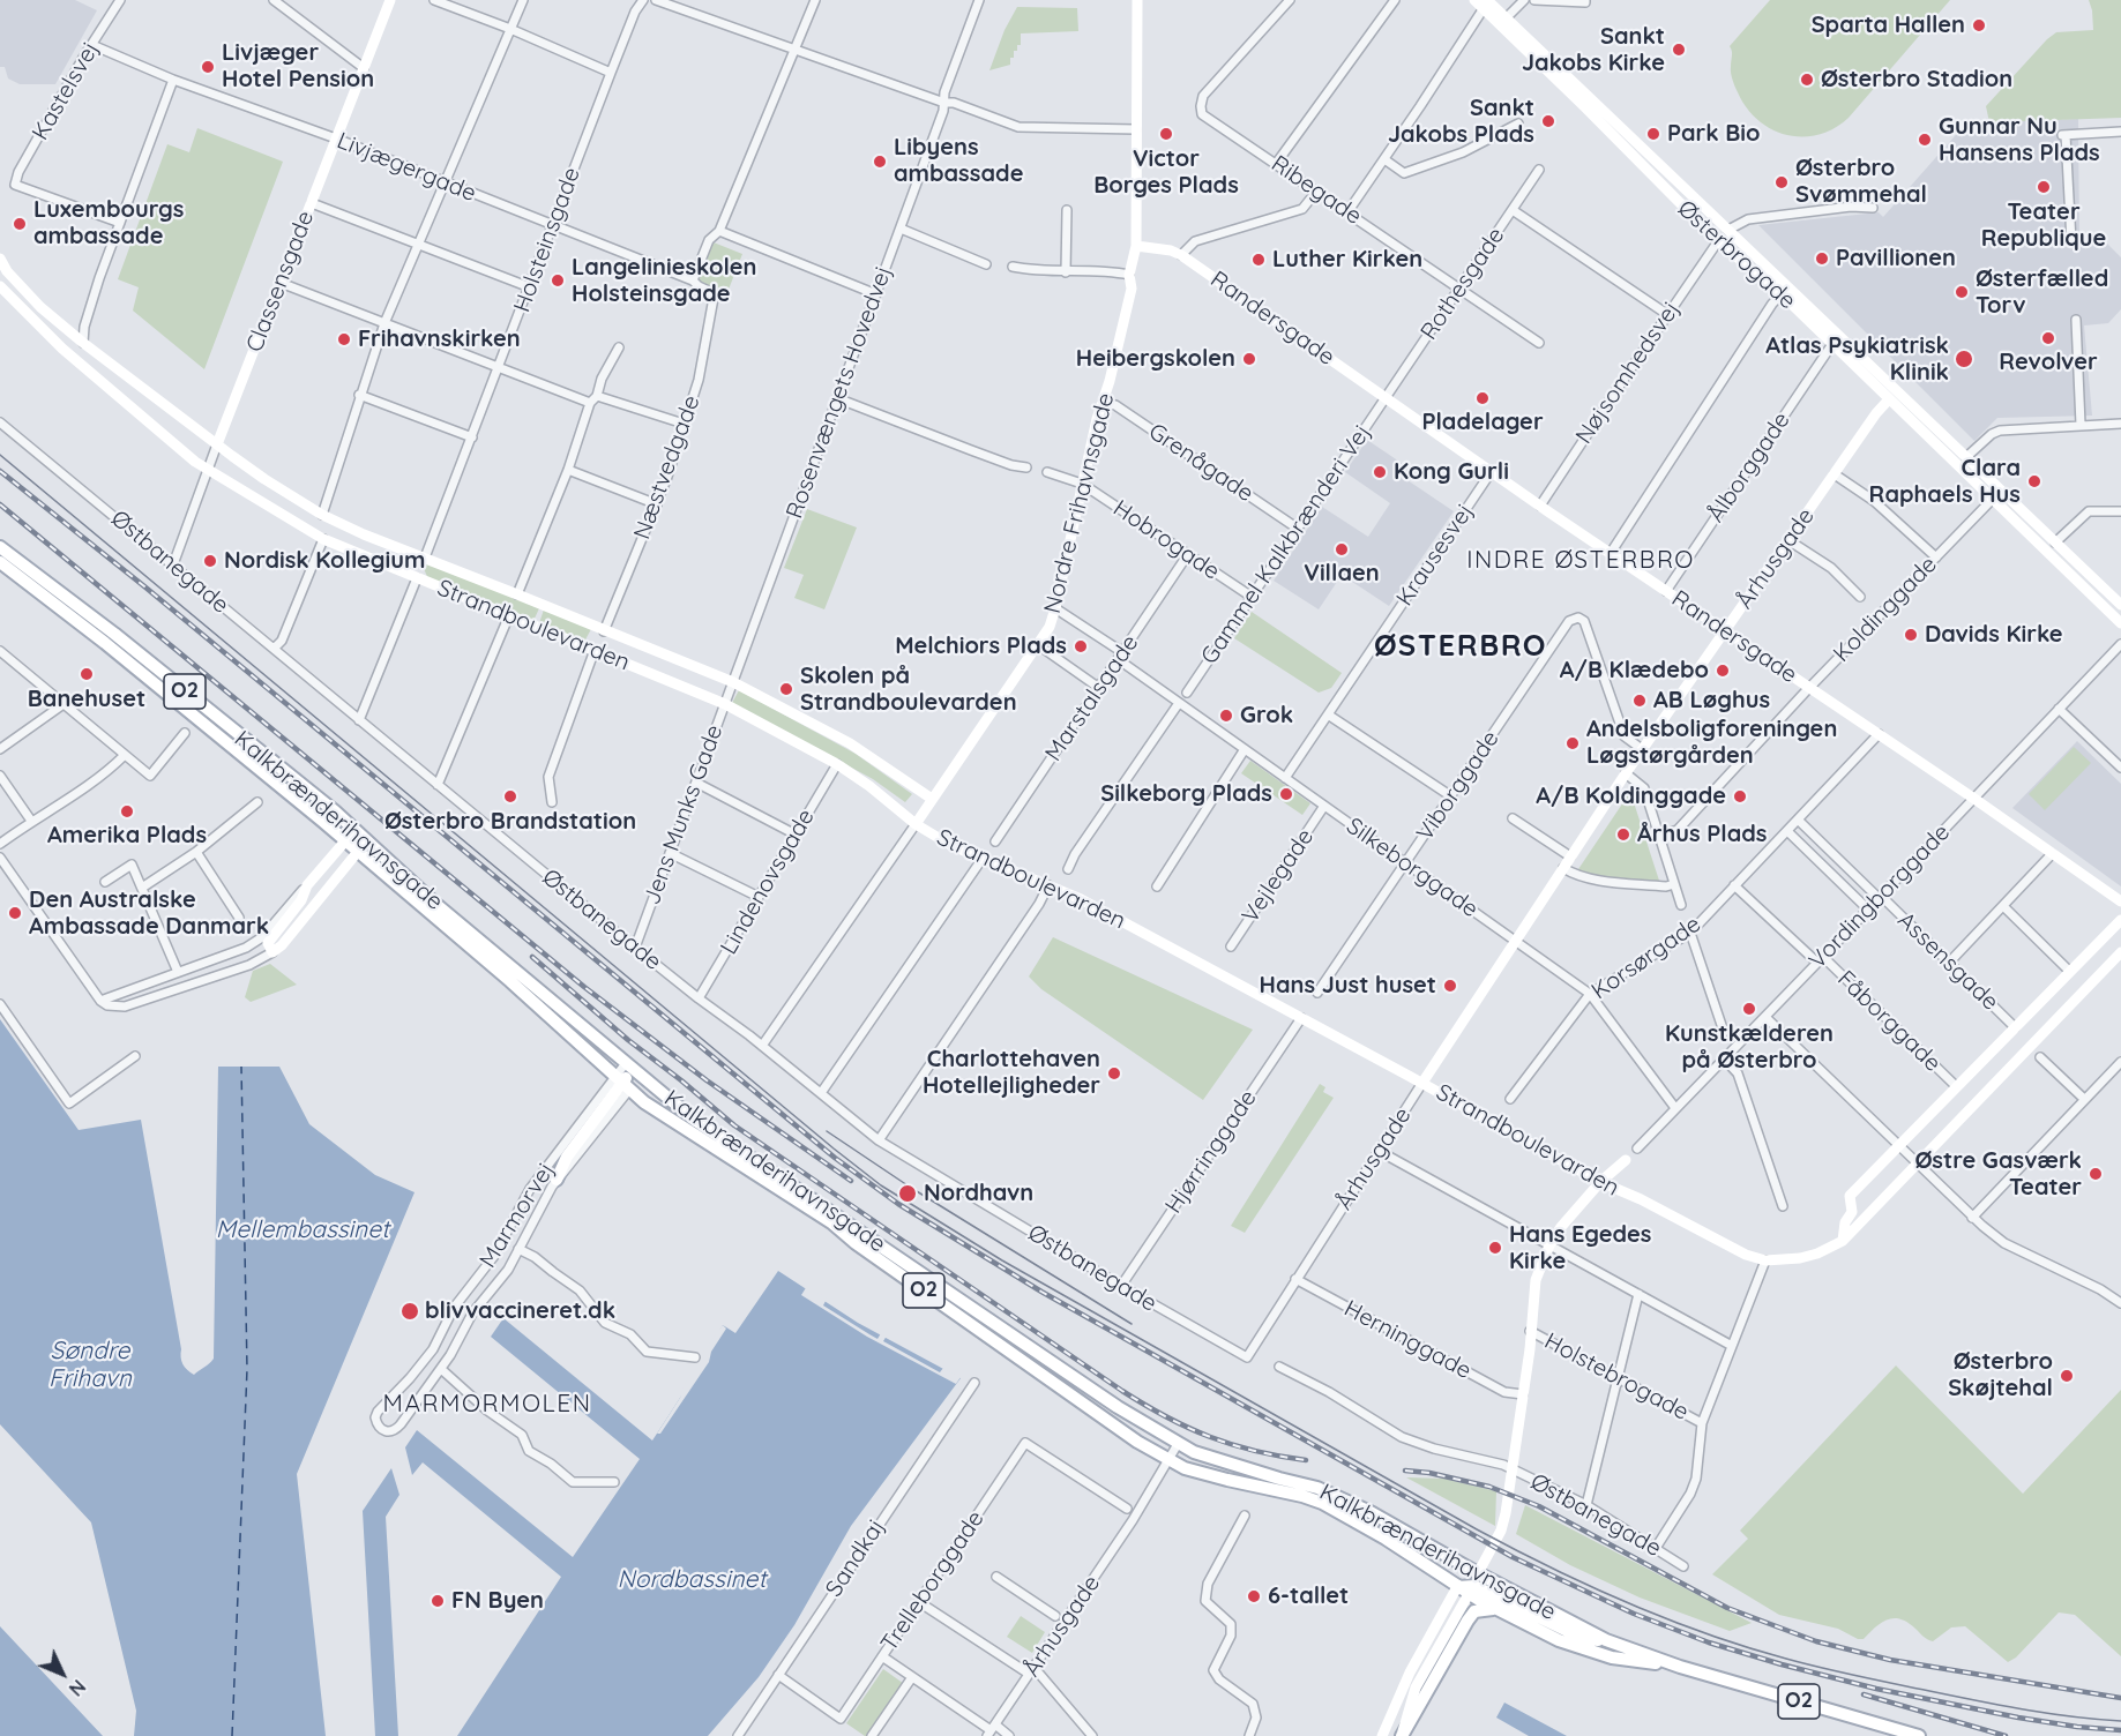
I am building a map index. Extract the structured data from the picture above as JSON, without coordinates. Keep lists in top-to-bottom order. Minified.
{"streets":{"main road":["O2","Kalkbrænderihavnsgade"],"street":["Kastelsvej","Livjægergade","Ribegade","Holsteinsgade","Østerbrogade","Classensgade","Rothesgade","Randersgade","Nøjsomhedsvej","Rosenvængets Hovedvej","Grenågade","Næstvedgade","Ålborggade","Nordre Frihavnsgade","Hobrogade","Gammel Kalkbrænderi Vej","Krausesvej","Århusgade","Østbanegade","Koldinggade","Strandboulevarden","Marstalsgade","Viborggade","Jens Munks Gade","Silkeborggade","Vejlegade","Lindenovsgade","Vordingborggade","Korsørgade","Assensgade","Fåborggade","Hjørringgade","Marmorvej","Herninggade","Holstebrogade","Sandkaj","Trelleborggade"]},"crossings":[["Kastelsvej","Livjægergade"],["Livjægergade","Holsteinsgade"],["Livjægergade","Classensgade"],["Livjægergade","Næstvedgade"],["Ribegade","Rothesgade"],["Holsteinsgade","Strandboulevarden"],["Østerbrogade","Nøjsomhedsvej"],["Østerbrogade","Ålborggade"],["Østerbrogade","Århusgade"],["Østerbrogade","Koldinggade"],["Classensgade","Østbanegade"],["Classensgade","Strandboulevarden"],["Rothesgade","Randersgade"],["Rothesgade","Gammel Kalkbrænderi Vej"],["Randersgade","Nøjsomhedsvej"],["Randersgade","Ålborggade"],["Randersgade","Nordre Frihavnsgade"],["Randersgade","Gammel Kalkbrænderi Vej"],["Randersgade","Krausesvej"],["Randersgade","Århusgade"],["Randersgade","Koldinggade"],["Randersgade","Vordingborggade"],["Randersgade","Korsørgade"],["Rosenvængets Hovedvej","Strandboulevarden"],["Rosenvængets Hovedvej","Jens Munks Gade"],["Grenågade","Nordre Frihavnsgade"],["Grenågade","Gammel Kalkbrænderi Vej"],["Næstvedgade","Strandboulevarden"],["Nordre Frihavnsgade","Hobrogade"],["Nordre Frihavnsgade","Østbanegade"],["Nordre Frihavnsgade","Strandboulevarden"],["Hobrogade","Gammel Kalkbrænderi Vej"],["Hobrogade","Marstalsgade"],["Krausesvej","Silkeborggade"],["Århusgade","Østbanegade"],["Århusgade","Strandboulevarden"],["Århusgade","Viborggade"],["Århusgade","Kalkbrænderihavnsgade"],["Århusgade","Silkeborggade"],["Århusgade","Herninggade"],["Østbanegade","Jens Munks Gade"],["Østbanegade","Lindenovsgade"],["Østbanegade","Hjørringgade"],["Strandboulevarden","Jens Munks Gade"],["Strandboulevarden","Lindenovsgade"],["Strandboulevarden","Hjørringgade"],["Marstalsgade","Silkeborggade"],["Viborggade","Silkeborggade"],["Kalkbrænderihavnsgade","Marmorvej"],["Silkeborggade","Vejlegade"],["Silkeborggade","Vordingborggade"],["Silkeborggade","Korsørgade"],["Vordingborggade","Assensgade"],["Vordingborggade","Fåborggade"],["Korsørgade","Assensgade"],["Korsørgade","Fåborggade"],["Sandkaj","Trelleborggade"]],"districts":["INDRE ØSTERBRO","ØSTERBRO","MARMORMOLEN"],"water":["Mellembassinet","Søndre Frihavn","Nordbassinet"],"places":["Sparta Hallen","Sankt Jakobs Kirke","Livjæger Hotel Pension","Østerbro Stadion","Sankt Jakobs Plads","Victor Borges Plads","Park Bio","Gunnar Nu Hansens Plads","Libyens ambassade","Østerbro Svømmehal","Teater Republique","Luxembourgs ambassade","Pavillionen","Luther Kirken","Langelinieskolen Holsteinsgade","Østerfælled Torv","Revolver","Frihavnskirken","Heibergskolen","Atlas Psykiatrisk Klinik","Pladelager","Kong Gurli","Clara Raphaels Hus","Villaen","Nordisk Kollegium","Davids Kirke","Melchiors Plads","A/B Klædebo","Banehuset","Skolen på Strandboulevarden","AB Løghus","Grok","Andelsboligforeningen Løgstørgården","Silkeborg Plads","Østerbro Brandstation","A/B Koldinggade","Amerika Plads","Århus Plads","Den Australske Ambassade Danmark","Hans Just huset","Kunstkælderen på Østerbro","Charlottehaven Hotellejligheder","Østre Gasværk Teater","Nordhavn","Hans Egedes Kirke","blivvaccineret.dk","Østerbro Skøjtehal","6-tallet","FN Byen"],"north":"bottom right"}
